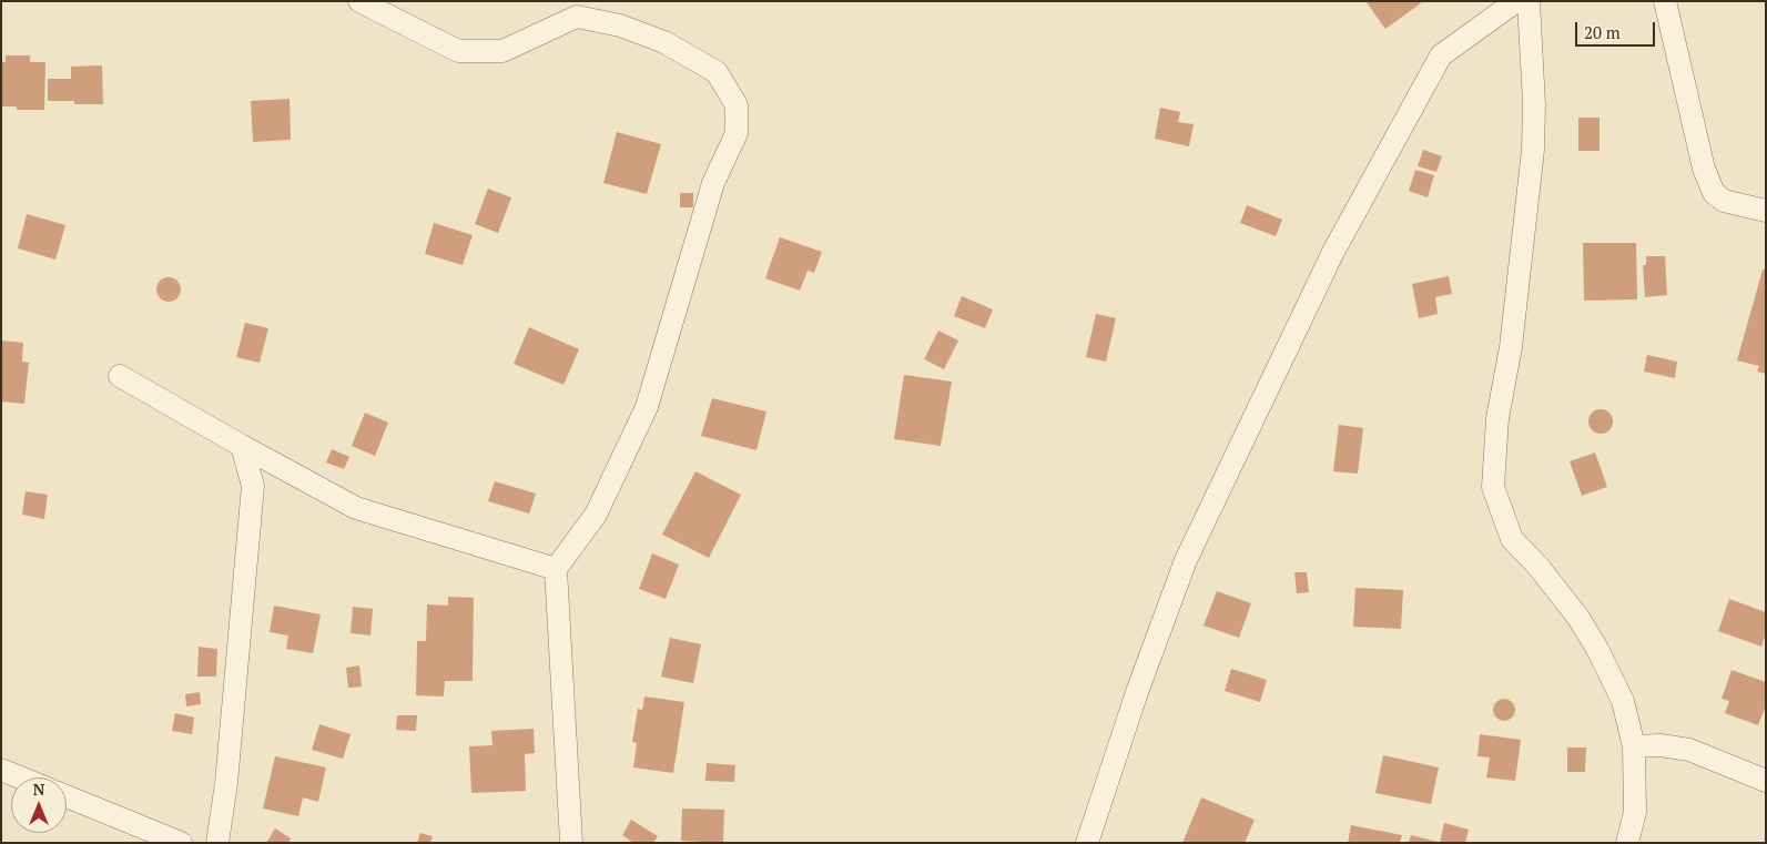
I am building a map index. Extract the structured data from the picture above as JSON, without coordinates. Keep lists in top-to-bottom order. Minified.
{"scale_bar":"20 m","north":"top"}
